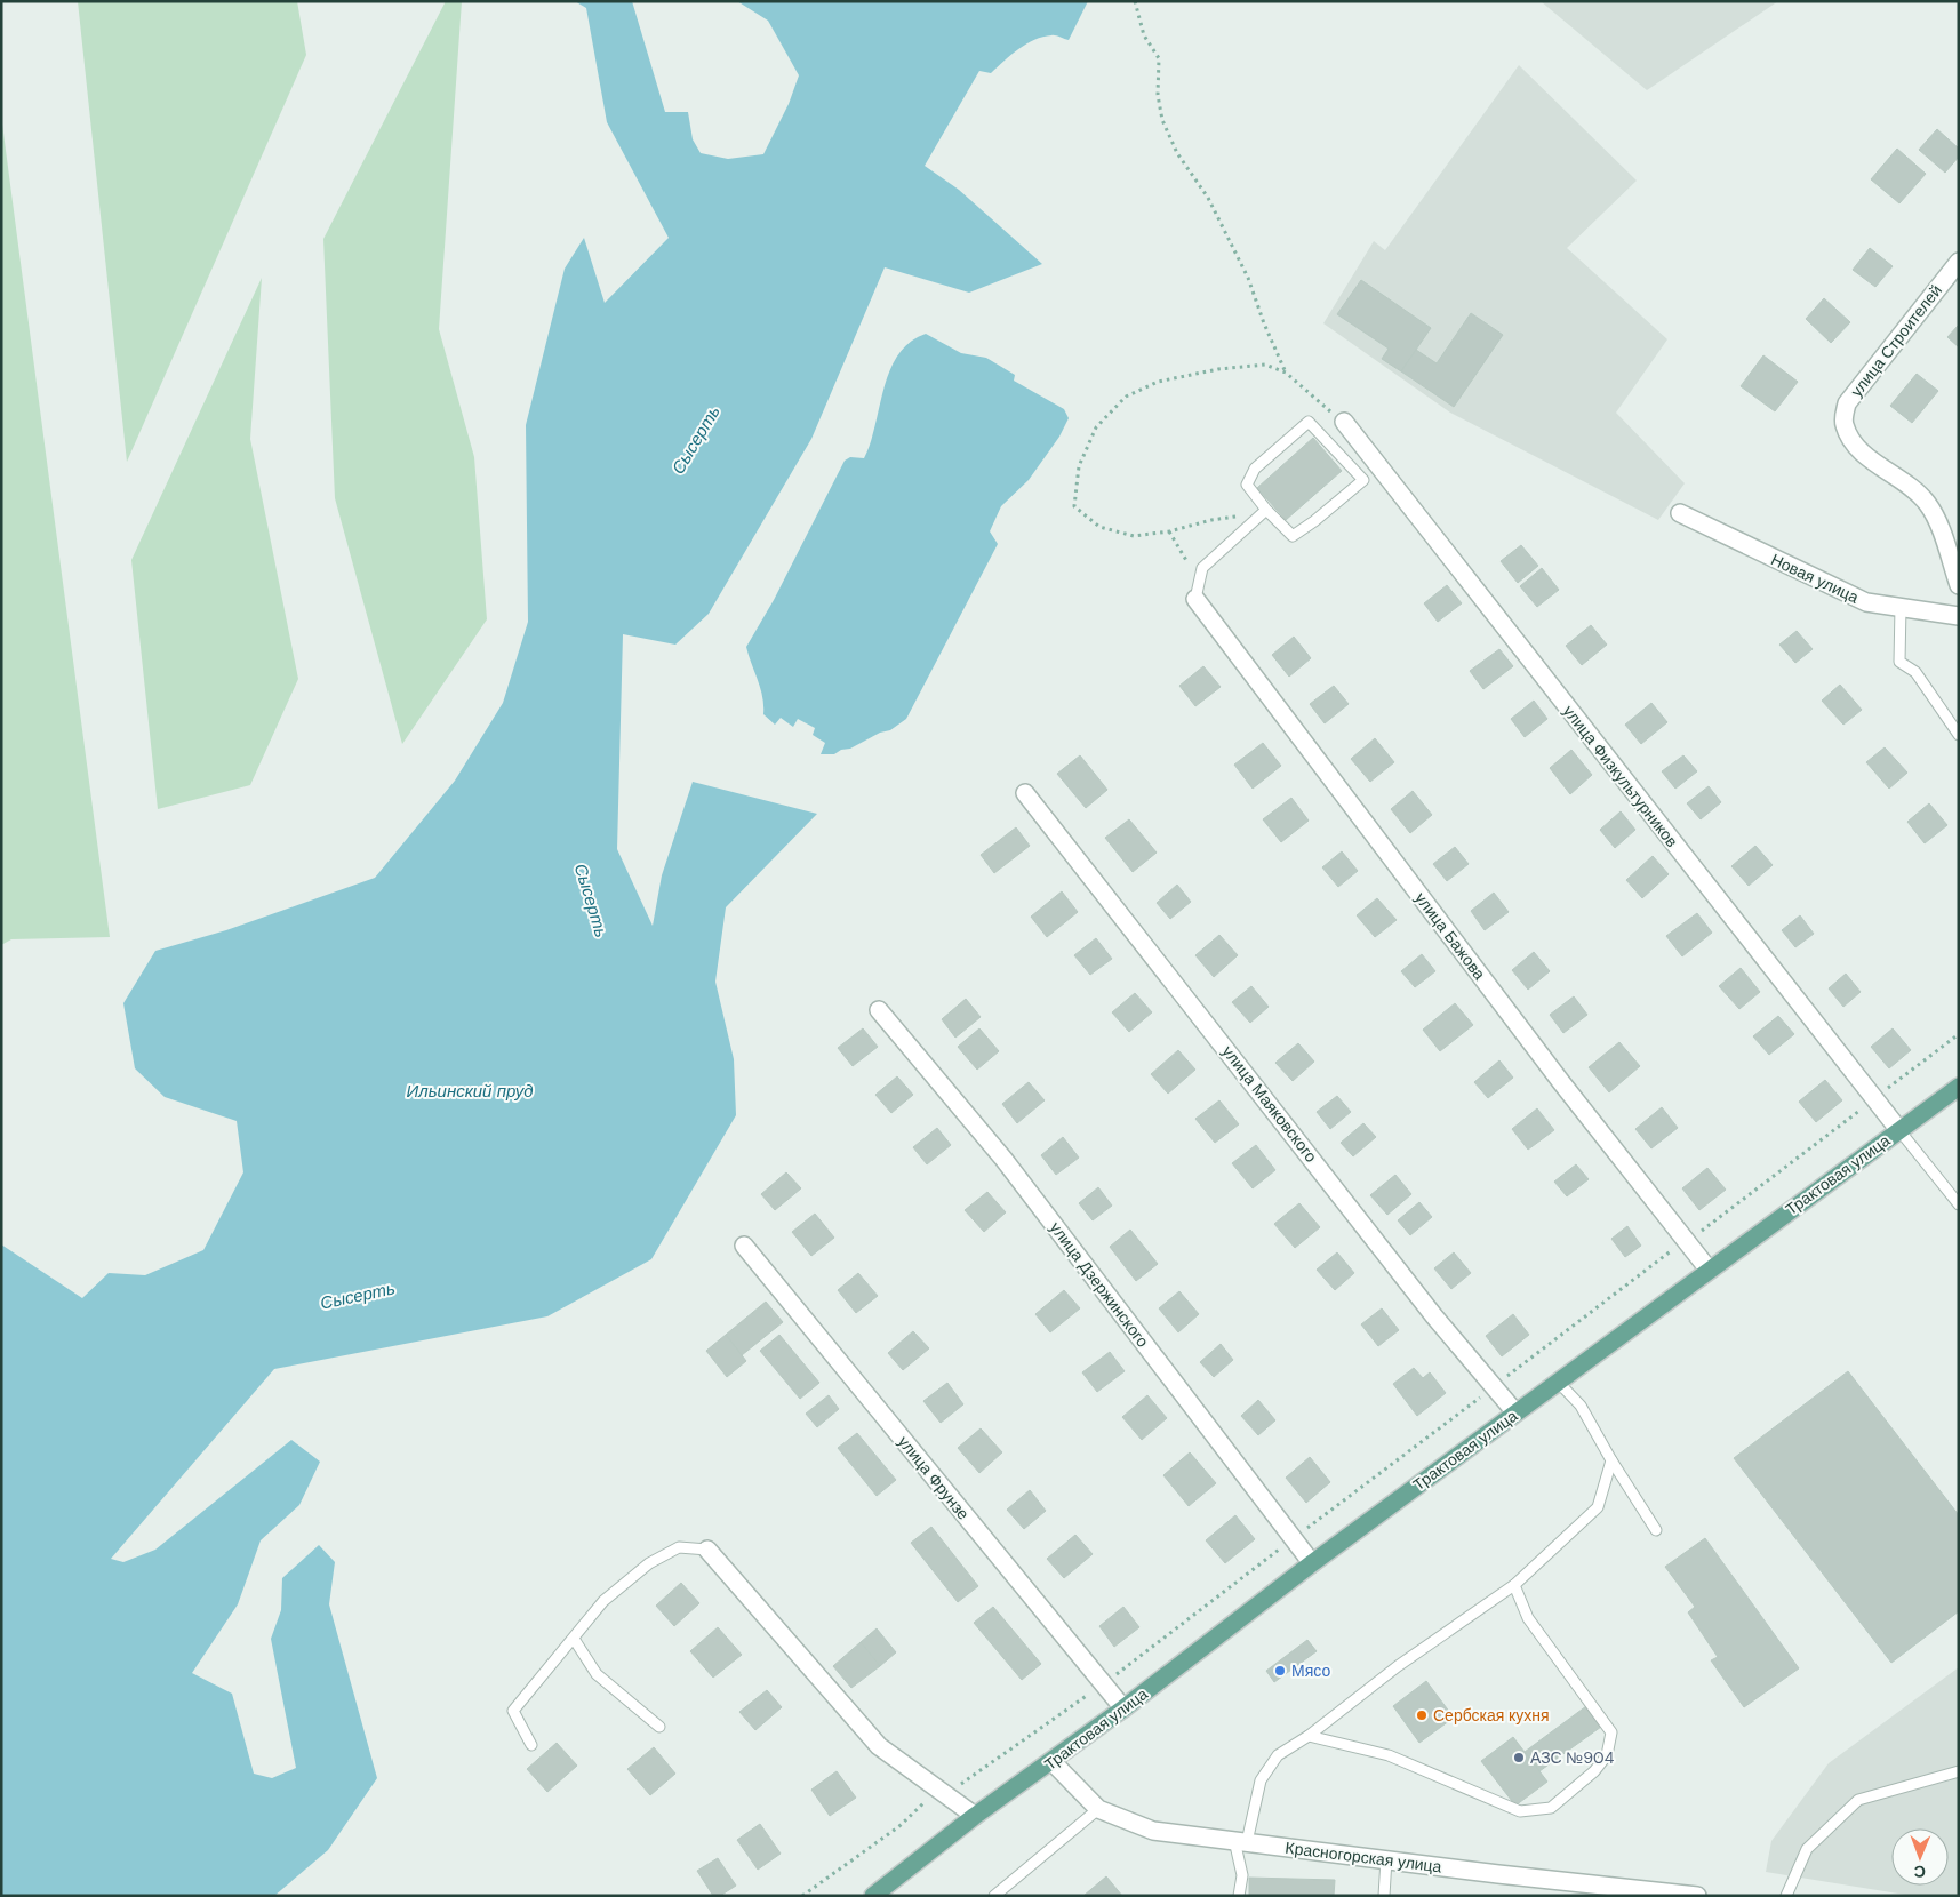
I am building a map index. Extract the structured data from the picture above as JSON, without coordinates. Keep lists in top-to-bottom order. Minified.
{"streets":{"main road":["Трактовая улица"],"street":["улица Строителей","Новая улица","улица Физкультурников","улица Бажова","улица Маяковского","улица Дзержинского","улица Фрунзе","Красногорская улица"]},"crossings":[["улица Физкультурников","Трактовая улица"],["улица Бажова","Трактовая улица"],["улица Маяковского","Трактовая улица"],["Трактовая улица","улица Дзержинского"],["Трактовая улица","улица Фрунзе"],["Трактовая улица","Красногорская улица"]],"water":["Сысерть","Ильинский пруд"],"places":["Мясо","Сербская кухня","АЗС №904"],"north":"bottom"}
